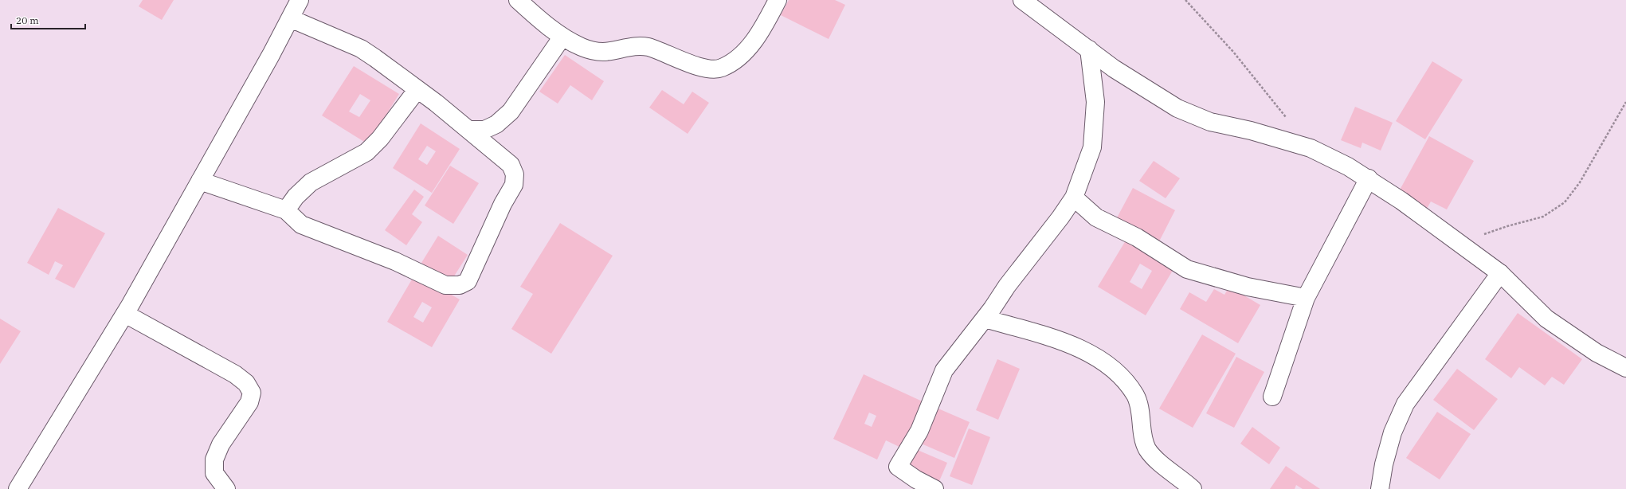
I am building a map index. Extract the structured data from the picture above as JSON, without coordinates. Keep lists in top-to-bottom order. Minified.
{"scale_bar":"20 m"}
